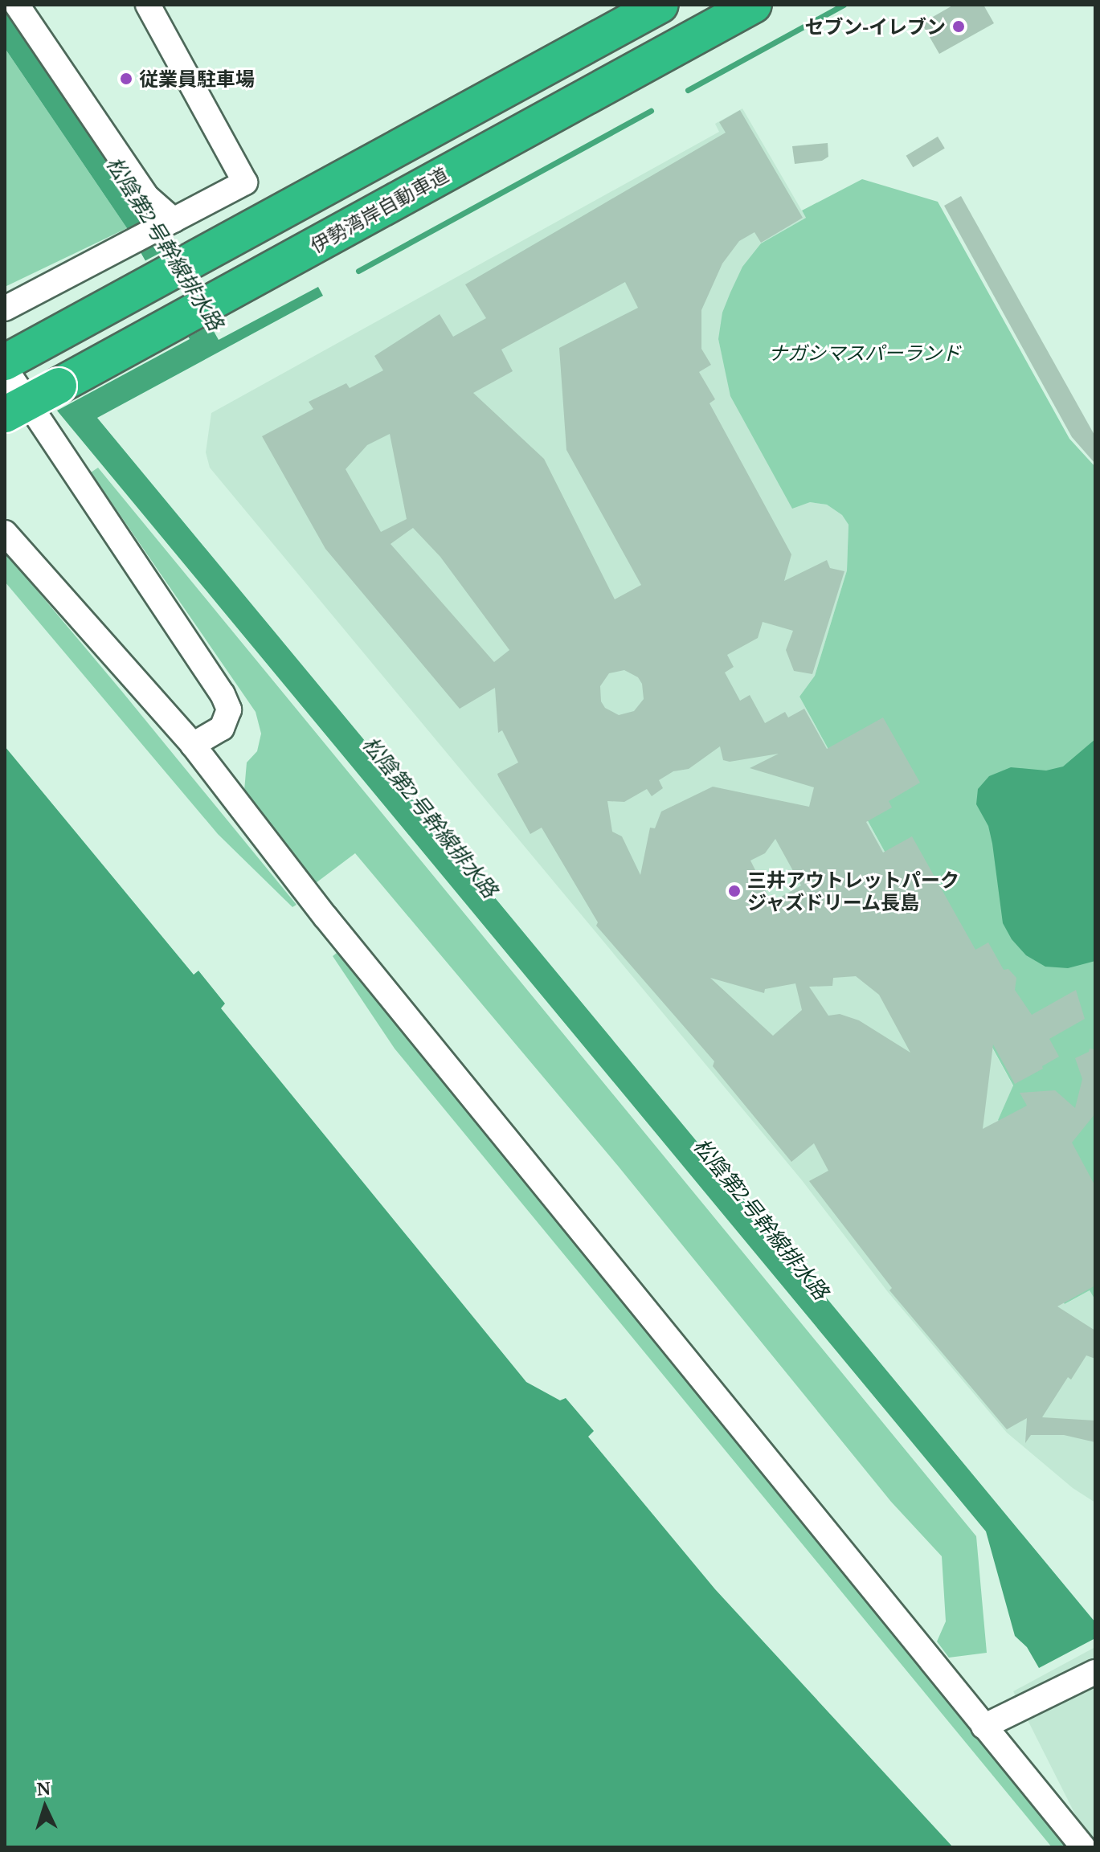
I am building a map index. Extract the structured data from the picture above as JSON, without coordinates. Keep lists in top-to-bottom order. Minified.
{"streets":{"highway":["伊勢湾岸自動車道"]},"water":["松陰第2号幹線排水路"],"parks":["ナガシマスパーランド"],"places":["セブン-イレブン","従業員駐車場","三井アウトレットパーク ジャズドリーム長島"],"north":"top"}
